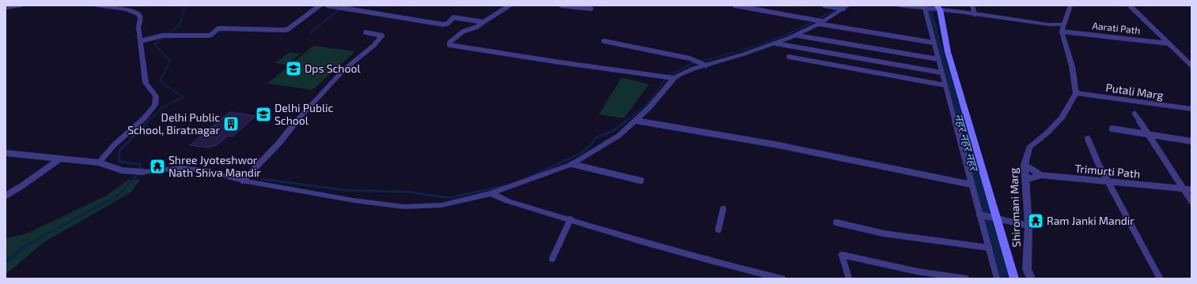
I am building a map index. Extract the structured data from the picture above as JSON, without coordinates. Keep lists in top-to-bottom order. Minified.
{"streets":{"street":["Aarati Path","Putali Marg","Trimurti Path","Shiromani Marg"]},"crossings":[["Putali Marg","Shiromani Marg"],["Trimurti Path","Shiromani Marg"]],"water":["नहर नहर नहर"],"places":{"school or university":["Dps School","Delhi Public School"],"building":["Delhi Public School, Biratnagar"],"temple":["Shree Jyoteshwor Nath Shiva Mandir","Ram Janki Mandir"]}}
